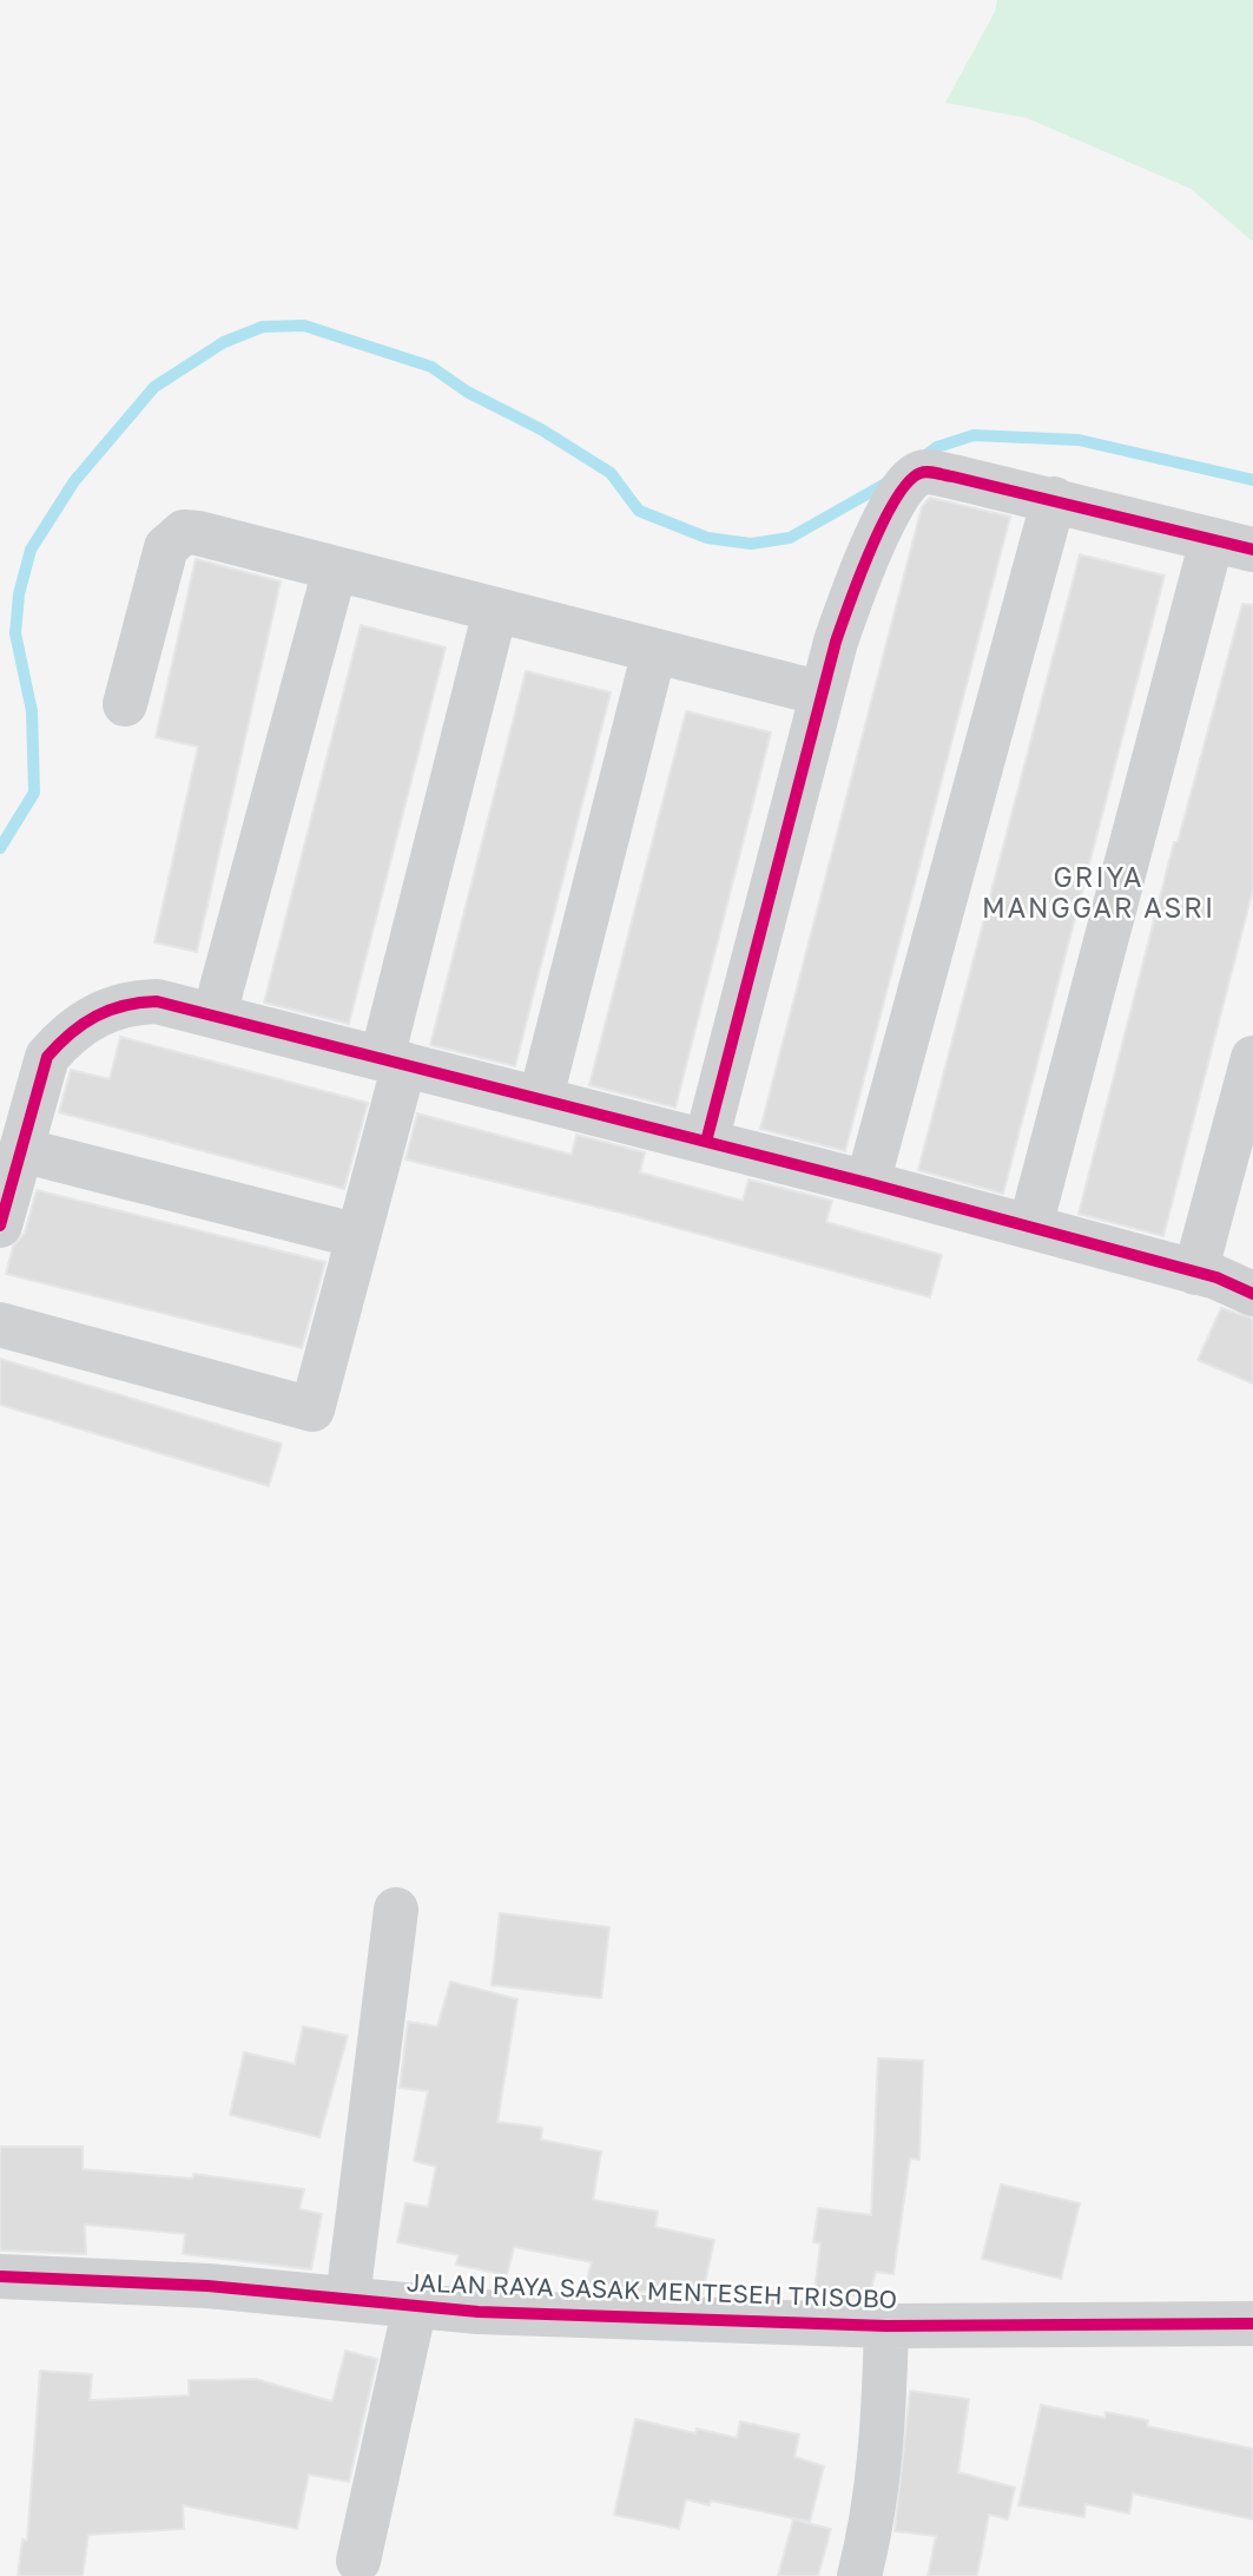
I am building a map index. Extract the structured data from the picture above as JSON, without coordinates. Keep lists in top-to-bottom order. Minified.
{"streets":{"street":["JALAN RAYA SASAK MENTESEH TRISOBO"]},"districts":["GRIYA MANGGAR ASRI"]}
